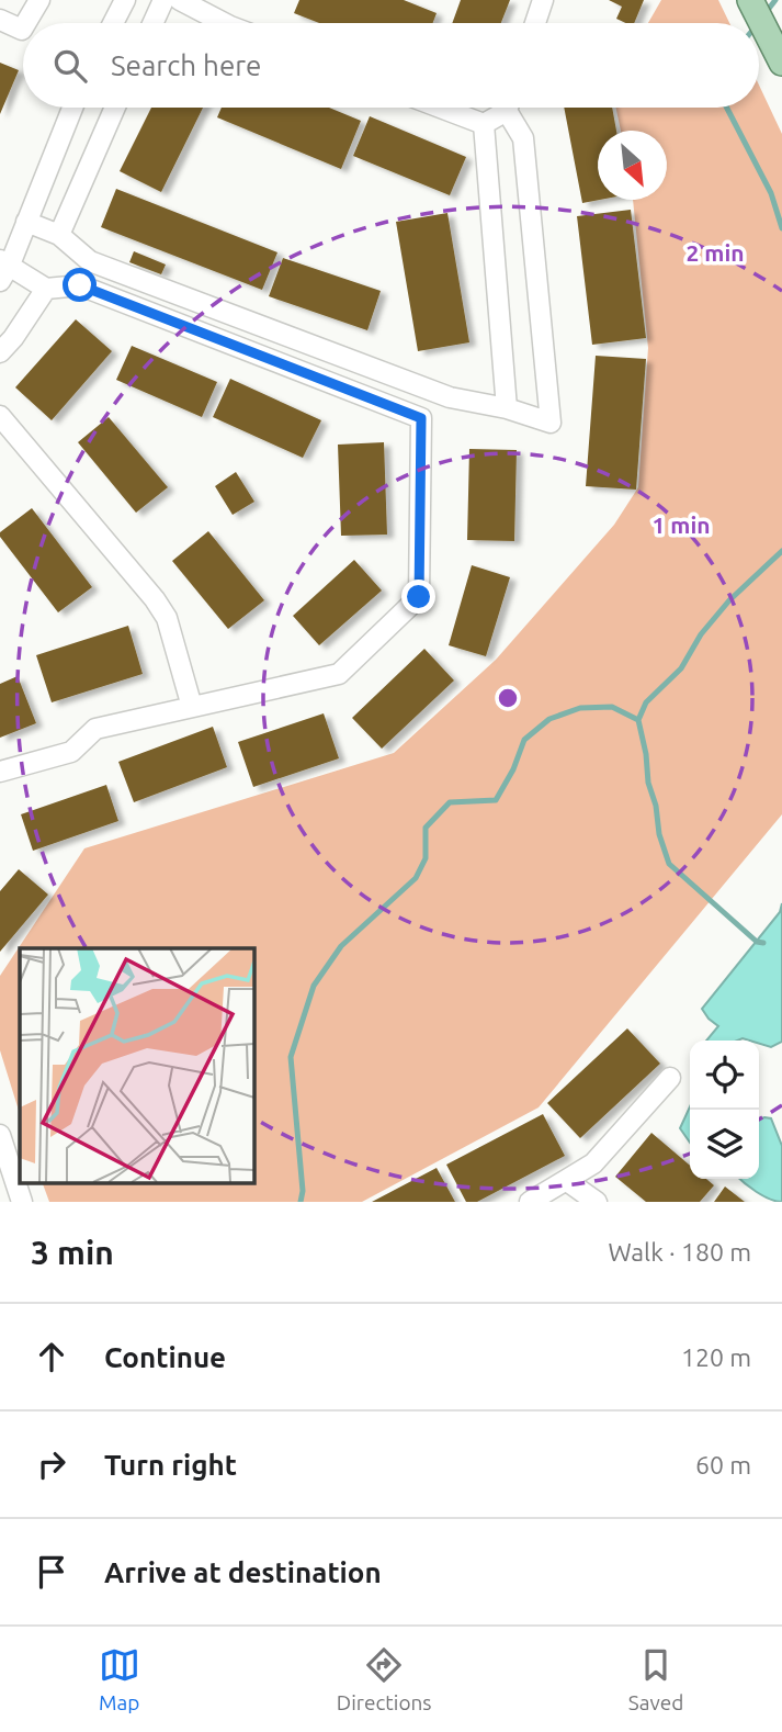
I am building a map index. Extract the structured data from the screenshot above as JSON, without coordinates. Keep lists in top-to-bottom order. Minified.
{"north":"bottom right","page":{"search":"Search here","heading":["3 min","Walk · 180 m"],"list":[["Continue","120 m"],["Turn right","60 m"],"Arrive at destination"],"nav":["Map","Directions","Saved"]},"rings":["2 min","1 min"]}
